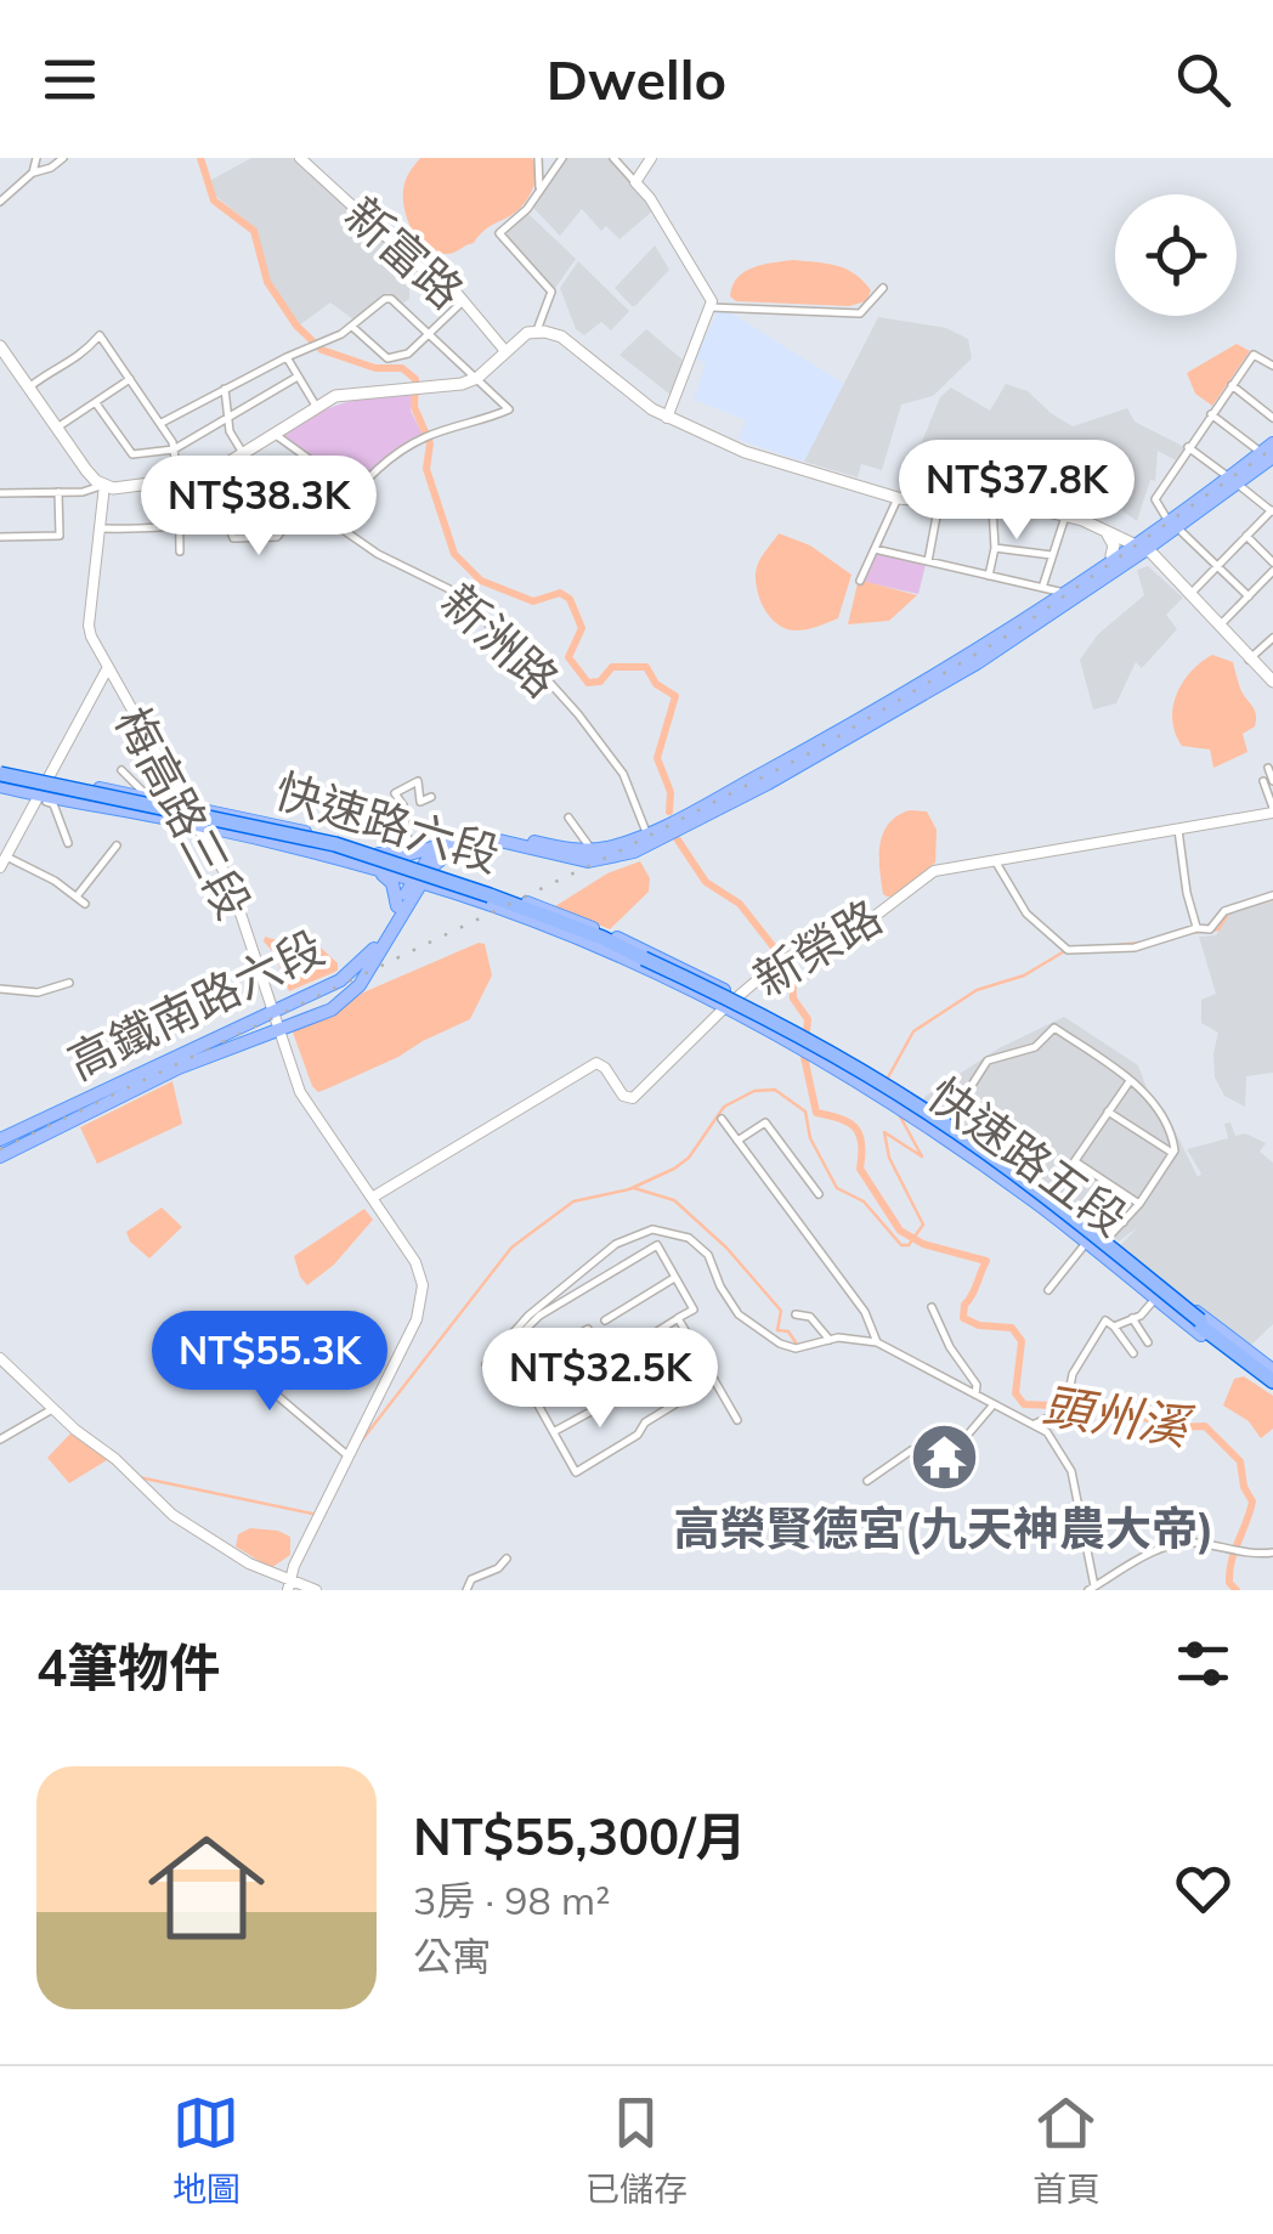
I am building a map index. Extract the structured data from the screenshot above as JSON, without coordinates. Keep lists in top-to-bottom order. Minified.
{"streets":{"main road":["快速路六段","高鐵南路六段","快速路五段"],"street":["新富路","新洲路","梅高路三段","新榮路"]},"crossings":[["梅高路三段","快速路六段"],["梅高路三段","新榮路"],["梅高路三段","高鐵南路六段"],["快速路六段","新榮路"],["快速路六段","高鐵南路六段"],["快速路六段","快速路五段"],["新榮路","快速路五段"]],"water":["頭州溪"],"places":{"temple":["高榮賢德宮(九天神農大帝)"]},"page":{"header":"Dwello","price":["NT$37.8K","NT$38.3K","NT$55.3K","NT$32.5K"],"heading":"4筆物件","list":[{"name":"NT$55,300/月","note":"3房 · 98 m² · 公寓"}],"tabs":["地圖","已儲存","首頁"]}}
